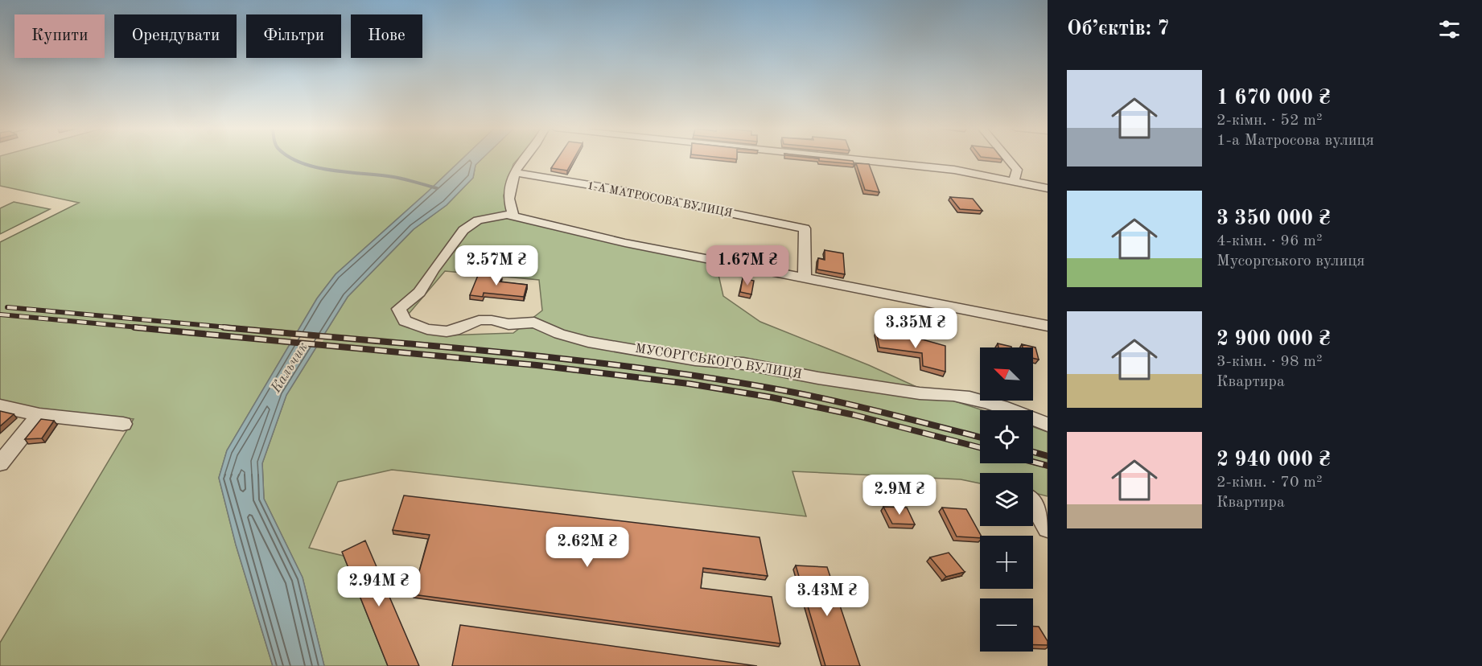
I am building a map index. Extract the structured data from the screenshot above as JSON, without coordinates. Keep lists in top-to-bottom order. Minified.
{"streets":{"street":["1-А МАТРОСОВА ВУЛИЦЯ","МУСОРГСЬКОГО ВУЛИЦЯ"]},"water":["Кальчик"],"north":"top left","page":{"heading":"Об’єктів: 7","chip":["Купити","Орендувати","Фільтри","Нове"],"list":[{"name":"1 670 000 ₴","note":"2-кімн. · 52 m² · 1-а Матросова вулиця"},{"name":"3 350 000 ₴","note":"4-кімн. · 96 m² · Мусоргського вулиця"},{"name":"2 900 000 ₴","note":"3-кімн. · 98 m² · Квартира"},{"name":"2 940 000 ₴","note":"2-кімн. · 70 m² · Квартира"}],"price":["2.57M ₴","1.67M ₴","3.35M ₴","2.9M ₴","2.62M ₴","2.94M ₴","3.43M ₴"],"map_buttons":["+","−"]}}
